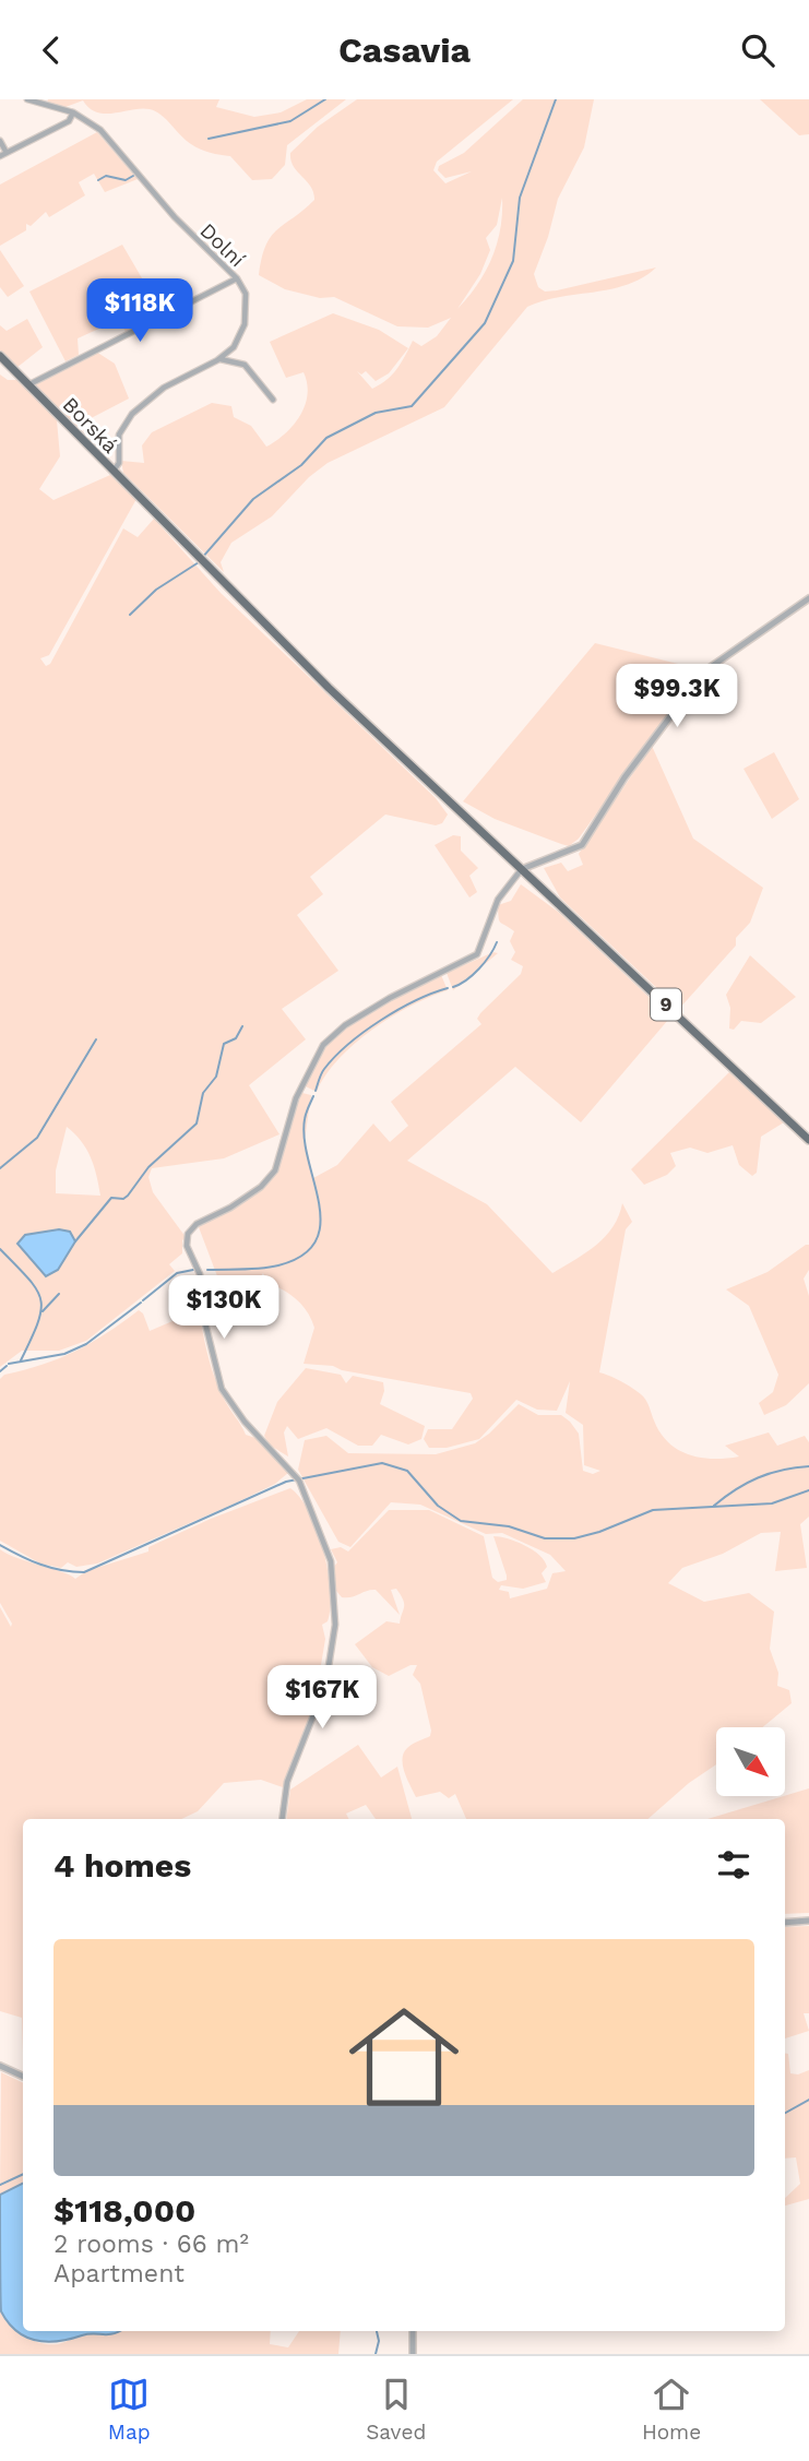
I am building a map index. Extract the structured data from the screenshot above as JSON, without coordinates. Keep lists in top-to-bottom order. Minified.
{"streets":{"main road":["Borská","9"],"street":["Dolní"]},"crossings":[["Dolní","Borská"],["Borská","9"]],"north":"bottom right","page":{"header":"Casavia","price":["$118K","$99.3K","$130K","$167K"],"heading":"4 homes","list":[{"name":"$118,000","note":"2 rooms · 66 m² · Apartment"}],"tabs":["Map","Saved","Home"]}}
